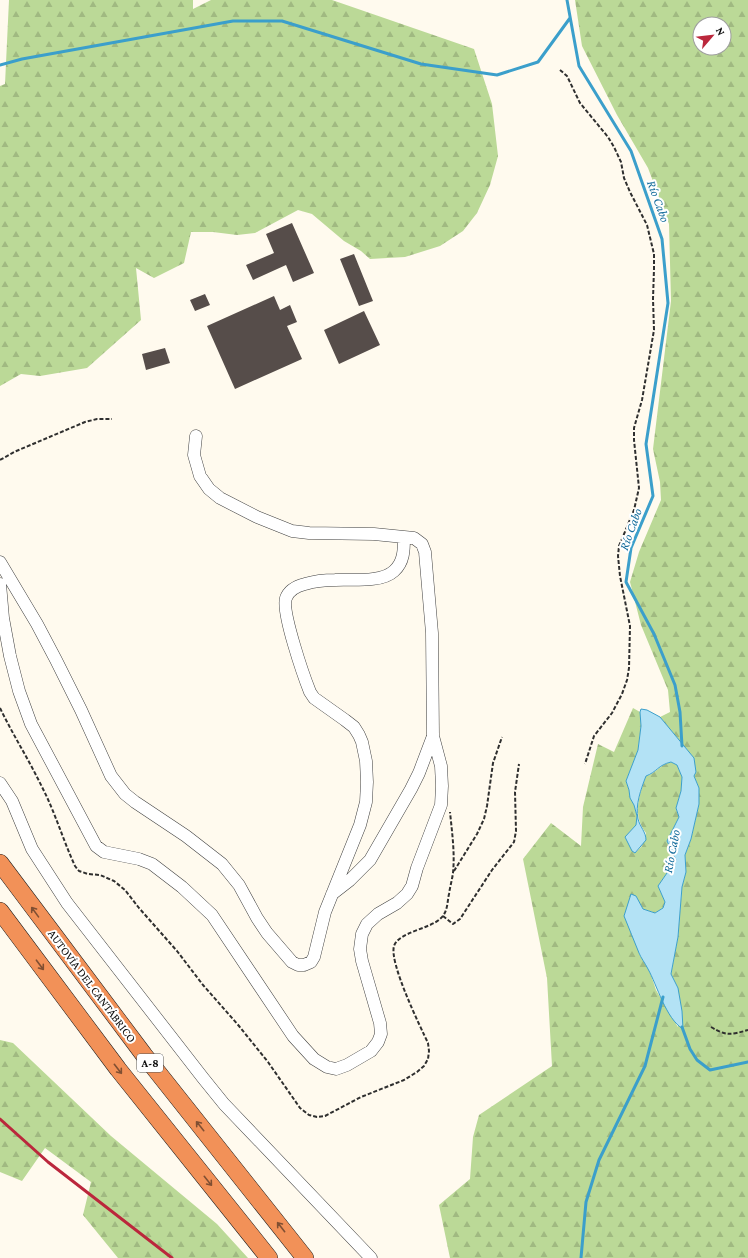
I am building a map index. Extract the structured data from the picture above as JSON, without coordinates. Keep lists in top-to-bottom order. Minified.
{"streets":{"highway":["AUTOVÍA DEL CANTÁBRICO","A-8"]},"water":["Río Cabo"],"north":"top right"}
